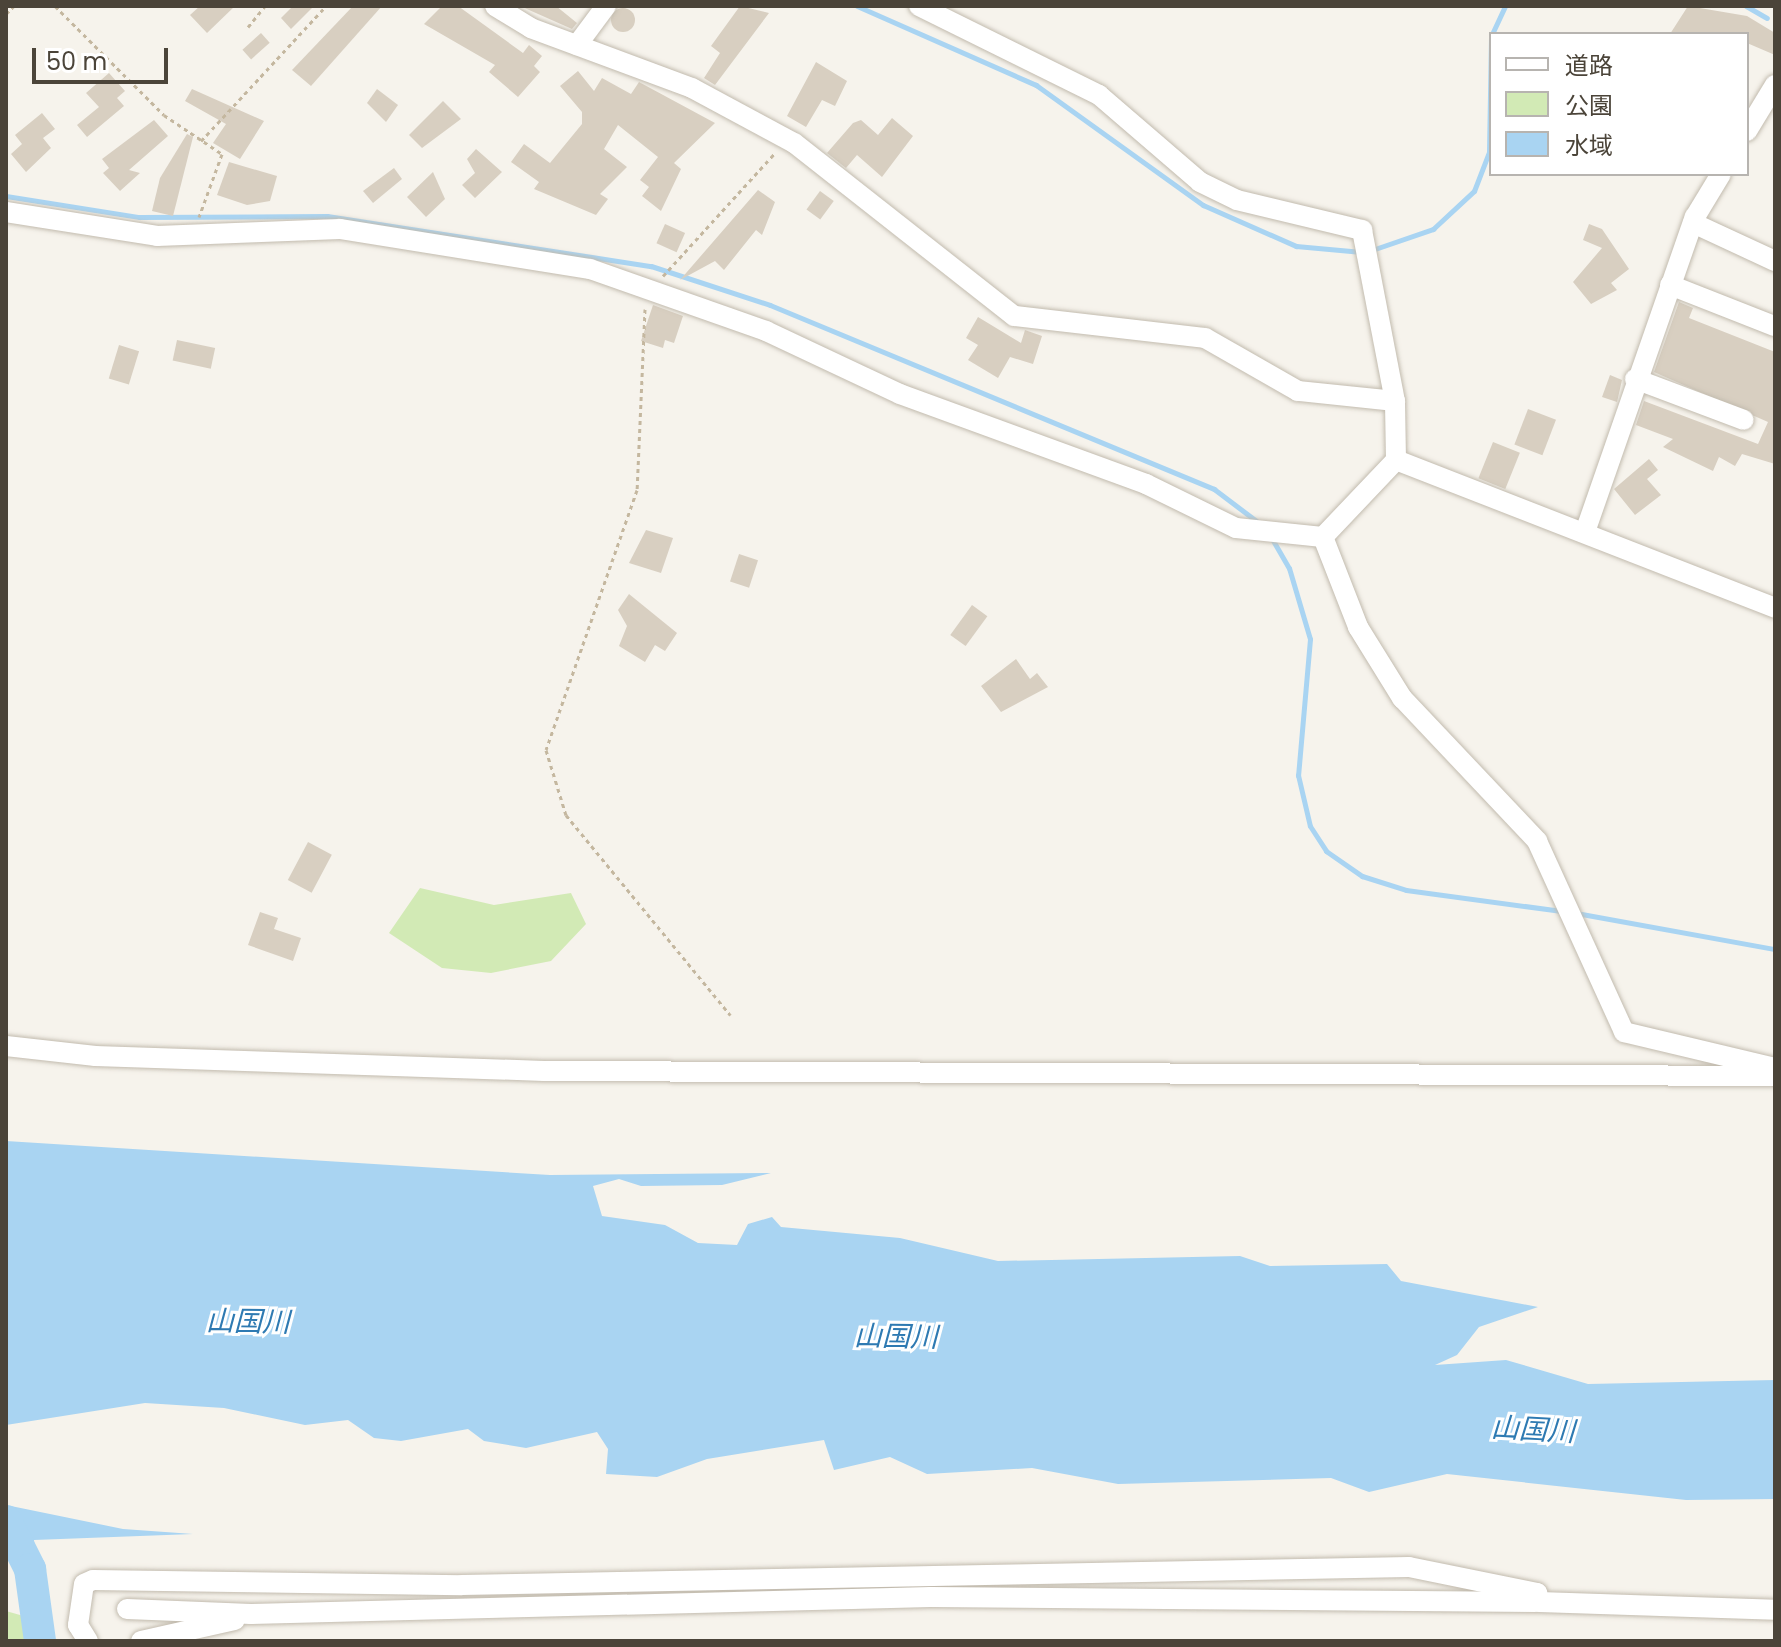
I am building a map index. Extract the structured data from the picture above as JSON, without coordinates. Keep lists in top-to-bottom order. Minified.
{"water":["山国川"],"legend":["道路","公園","水域"],"scale_bar":"50 m"}
